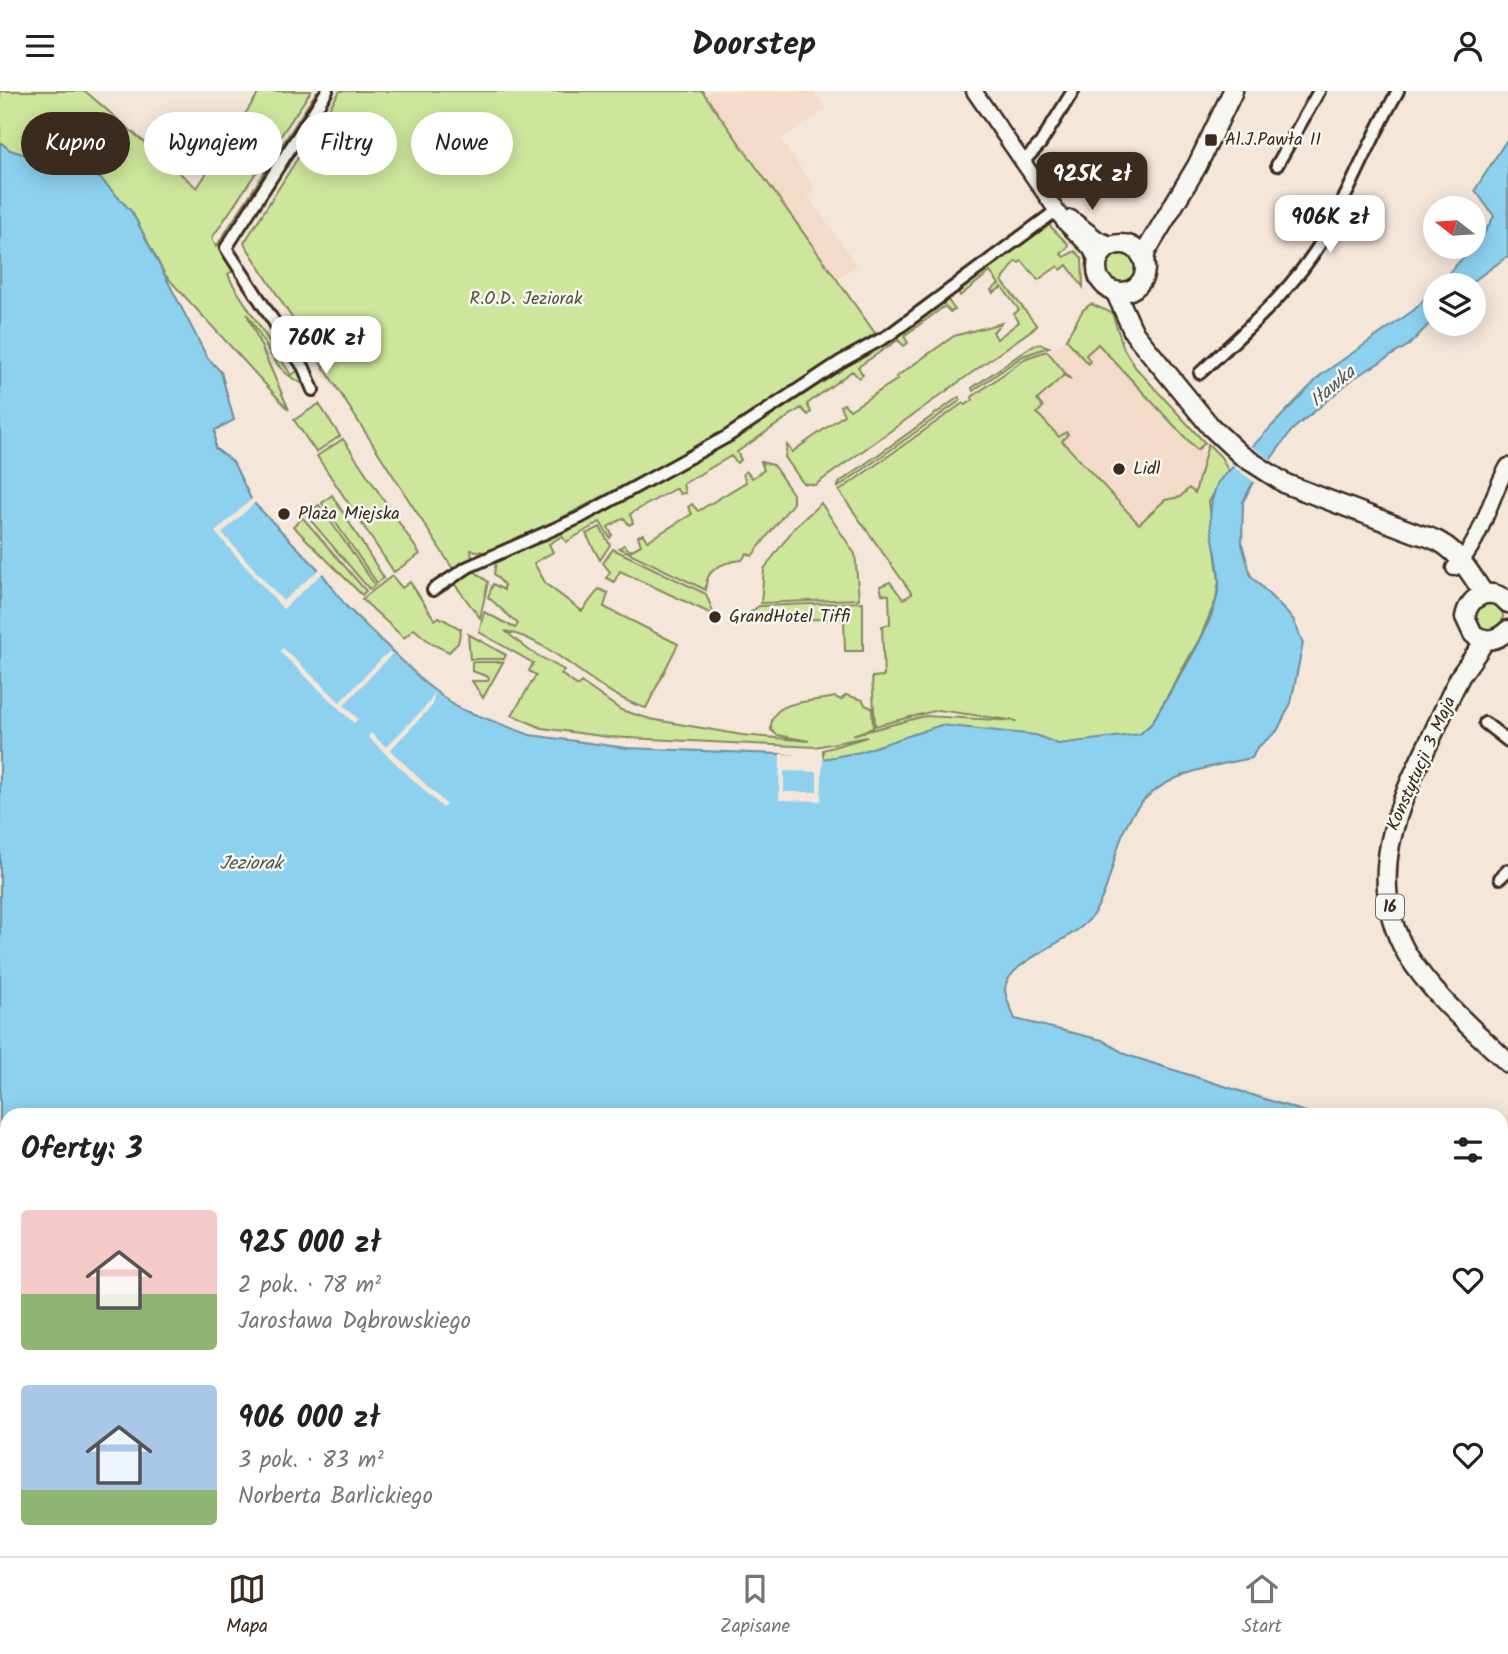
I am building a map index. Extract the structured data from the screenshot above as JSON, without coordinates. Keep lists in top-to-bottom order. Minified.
{"streets":{"main road":["Konstytucji 3 Maja","16"]},"water":["Iławka","Jeziorak"],"parks":["R.O.D. Jeziorak"],"places":{"transit":["Al.J.Pawła II"],"other":["Lidl","Plaża Miejska","GrandHotel Tiffi"]},"north":"left","page":{"header":"Doorstep","chip":["Kupno","Wynajem","Filtry","Nowe"],"price":["925K zł","906K zł","760K zł"],"heading":"Oferty: 3","list":[{"name":"925 000 zł","note":"2 pok. · 78 m² · Jarosława Dąbrowskiego"},{"name":"906 000 zł","note":"3 pok. · 83 m² · Norberta Barlickiego"}],"tabs":["Mapa","Zapisane","Start"]}}
